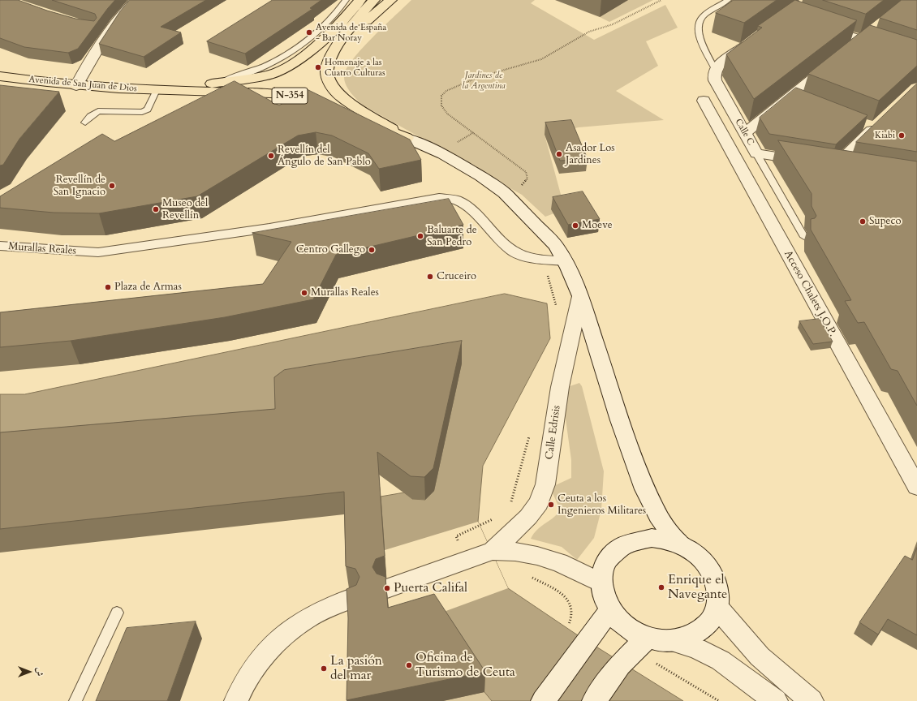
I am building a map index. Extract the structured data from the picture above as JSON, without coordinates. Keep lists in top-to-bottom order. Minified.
{"streets":{"highway":["Avenida de San Juan de Dios","N-354"],"street":["Calle C","Murallas Reales","Acceso Chalets J.O.P.","Calle Edrisis"]},"parks":["Jardines de la Argentina"],"places":["Avenida de España - Bar Noray","Homenaje a las Cuatro Culturas","Kiabi","Asador Los Jardines","Revellín del Ángulo de San Pablo","Revellín de San Ignacio","Museo del Revellín","Supeco","Moeve","Baluarte de San Pedro","Centro Gallego","Cruceiro","Plaza de Armas","Murallas Reales","Ceuta a los Ingenieros Militares","Enrique el Navegante","Puerta Califal","Oficina de Turismo de Ceuta","La pasión del mar"],"north":"right"}
